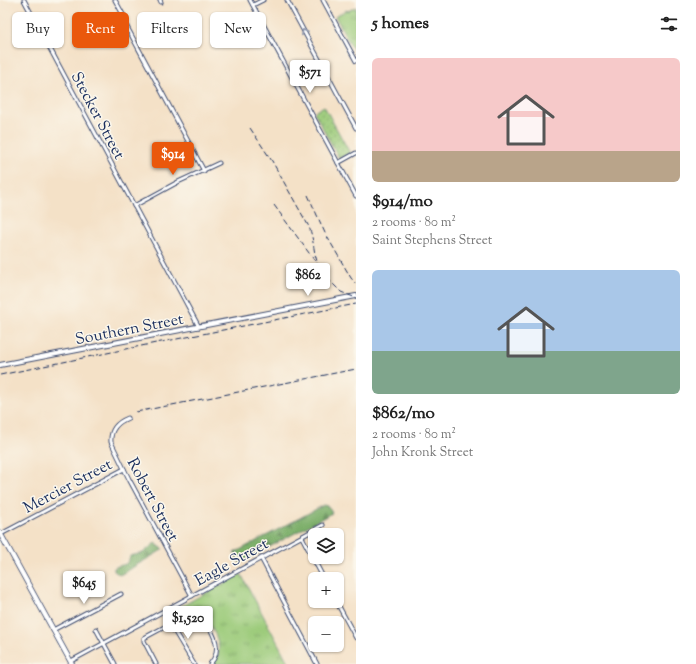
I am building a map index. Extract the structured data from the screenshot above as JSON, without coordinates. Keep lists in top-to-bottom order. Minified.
{"streets":{"street":["Stecker Street","Southern Street","Mercier Street","Robert Street","Eagle Street"]},"crossings":[["Stecker Street","Southern Street"],["Mercier Street","Robert Street"],["Robert Street","Eagle Street"]],"page":{"heading":"5 homes","chip":["Buy","Rent","Filters","New"],"list":[{"name":"$914/mo","note":"2 rooms · 80 m² · Saint Stephens Street"},{"name":"$862/mo","note":"2 rooms · 80 m² · John Kronk Street"}],"price":["$571","$914","$862","$645","$1,520"],"map_buttons":["+","−"]}}
